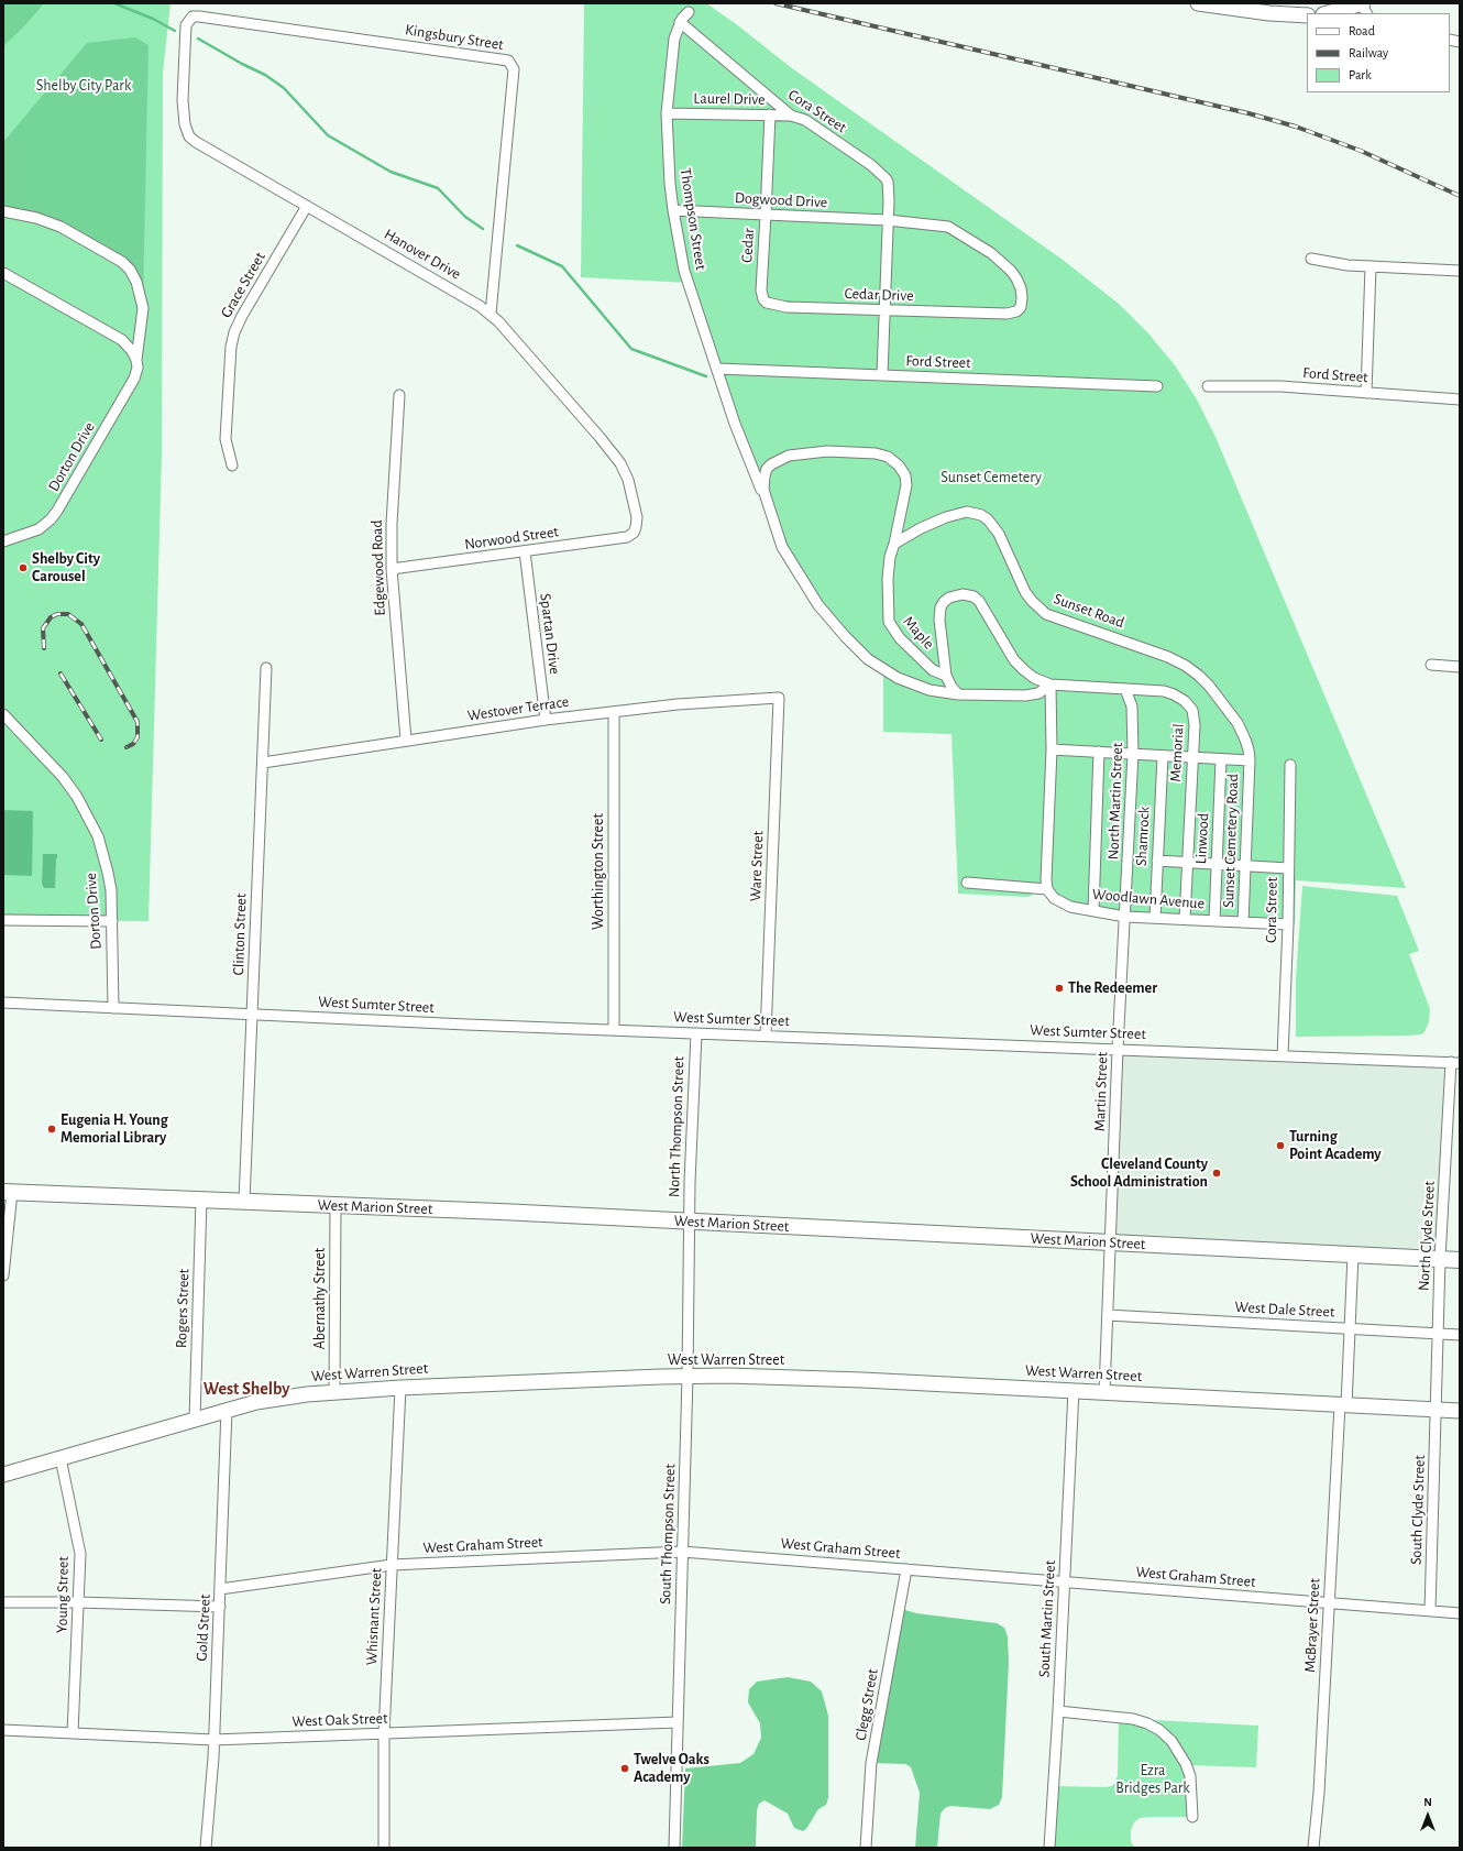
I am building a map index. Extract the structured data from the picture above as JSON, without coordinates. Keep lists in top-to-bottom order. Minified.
{"streets":{"main road":["West Marion Street","West Warren Street"],"street":["Kingsbury Street","Laurel Drive","Cora Street","Dogwood Drive","Thompson Street","Cedar","Hanover Drive","Grace Street","Cedar Drive","Ford Street","Dorton Drive","Norwood Street","Edgewood Road","Sunset Road","Maple","Spartan Drive","Westover Terrace","Memorial","North Martin Street","Shamrock","Linwood","Sunset Cemetery Road","Ware Street","Worthington Street","Woodlawn Avenue","Clinton Street","West Sumter Street","Martin Street","North Thompson Street","North Clyde Street","Abernathy Street","Rogers Street","West Dale Street","South Clyde Street","South Thompson Street","West Graham Street","Young Street","Whisnant Street","South Martin Street","McBrayer Street","Gold Street","Clegg Street","West Oak Street"]},"crossings":[["Kingsbury Street","Hanover Drive"],["Laurel Drive","Cora Street"],["Laurel Drive","Thompson Street"],["Laurel Drive","Cedar"],["Cora Street","Dogwood Drive"],["Cora Street","Thompson Street"],["Cora Street","Cedar Drive"],["Cora Street","Ford Street"],["Cora Street","Woodlawn Avenue"],["Cora Street","West Sumter Street"],["Dogwood Drive","Thompson Street"],["Dogwood Drive","Cedar"],["Dogwood Drive","Cedar Drive"],["Thompson Street","Ford Street"],["Thompson Street","Sunset Road"],["Thompson Street","Maple"],["Thompson Street","Memorial"],["Cedar","Cedar Drive"],["Hanover Drive","Grace Street"],["Hanover Drive","Norwood Street"],["Dorton Drive","West Sumter Street"],["Norwood Street","Edgewood Road"],["Norwood Street","Spartan Drive"],["Edgewood Road","Westover Terrace"],["Sunset Road","Maple"],["Sunset Road","Sunset Cemetery Road"],["Spartan Drive","Westover Terrace"],["Westover Terrace","Ware Street"],["Westover Terrace","Worthington Street"],["Westover Terrace","Clinton Street"],["Memorial","North Martin Street"],["Memorial","Woodlawn Avenue"],["North Martin Street","Woodlawn Avenue"],["North Martin Street","Martin Street"],["Shamrock","Woodlawn Avenue"],["Linwood","Woodlawn Avenue"],["Sunset Cemetery Road","Woodlawn Avenue"],["Ware Street","West Sumter Street"],["Worthington Street","West Sumter Street"],["Woodlawn Avenue","Martin Street"],["Clinton Street","West Sumter Street"],["Clinton Street","West Marion Street"],["West Sumter Street","Martin Street"],["West Sumter Street","North Thompson Street"],["West Sumter Street","North Clyde Street"],["Martin Street","West Marion Street"],["North Thompson Street","West Marion Street"],["North Thompson Street","South Thompson Street"],["West Marion Street","North Clyde Street"],["West Marion Street","Abernathy Street"],["West Marion Street","Rogers Street"],["West Marion Street","South Thompson Street"],["West Marion Street","McBrayer Street"],["North Clyde Street","West Dale Street"],["North Clyde Street","West Warren Street"],["North Clyde Street","South Clyde Street"],["Abernathy Street","West Warren Street"],["Rogers Street","West Warren Street"],["West Dale Street","McBrayer Street"],["West Warren Street","South Clyde Street"],["West Warren Street","South Thompson Street"],["West Warren Street","Young Street"],["West Warren Street","Whisnant Street"],["West Warren Street","South Martin Street"],["West Warren Street","McBrayer Street"],["West Warren Street","Gold Street"],["South Clyde Street","West Graham Street"],["South Thompson Street","West Graham Street"],["South Thompson Street","West Oak Street"],["West Graham Street","Whisnant Street"],["West Graham Street","South Martin Street"],["West Graham Street","McBrayer Street"],["West Graham Street","Gold Street"],["West Graham Street","Clegg Street"],["Young Street","West Oak Street"],["Whisnant Street","West Oak Street"],["Gold Street","West Oak Street"]],"districts":["West Shelby"],"parks":["Shelby City Park","Sunset Cemetery","Ezra Bridges Park"],"places":["Shelby City Carousel","The Redeemer","Eugenia H. Young Memorial Library","Turning Point Academy","Cleveland County School Administration","Twelve Oaks Academy"],"legend":["Road","Railway","Park"],"north":"top"}
